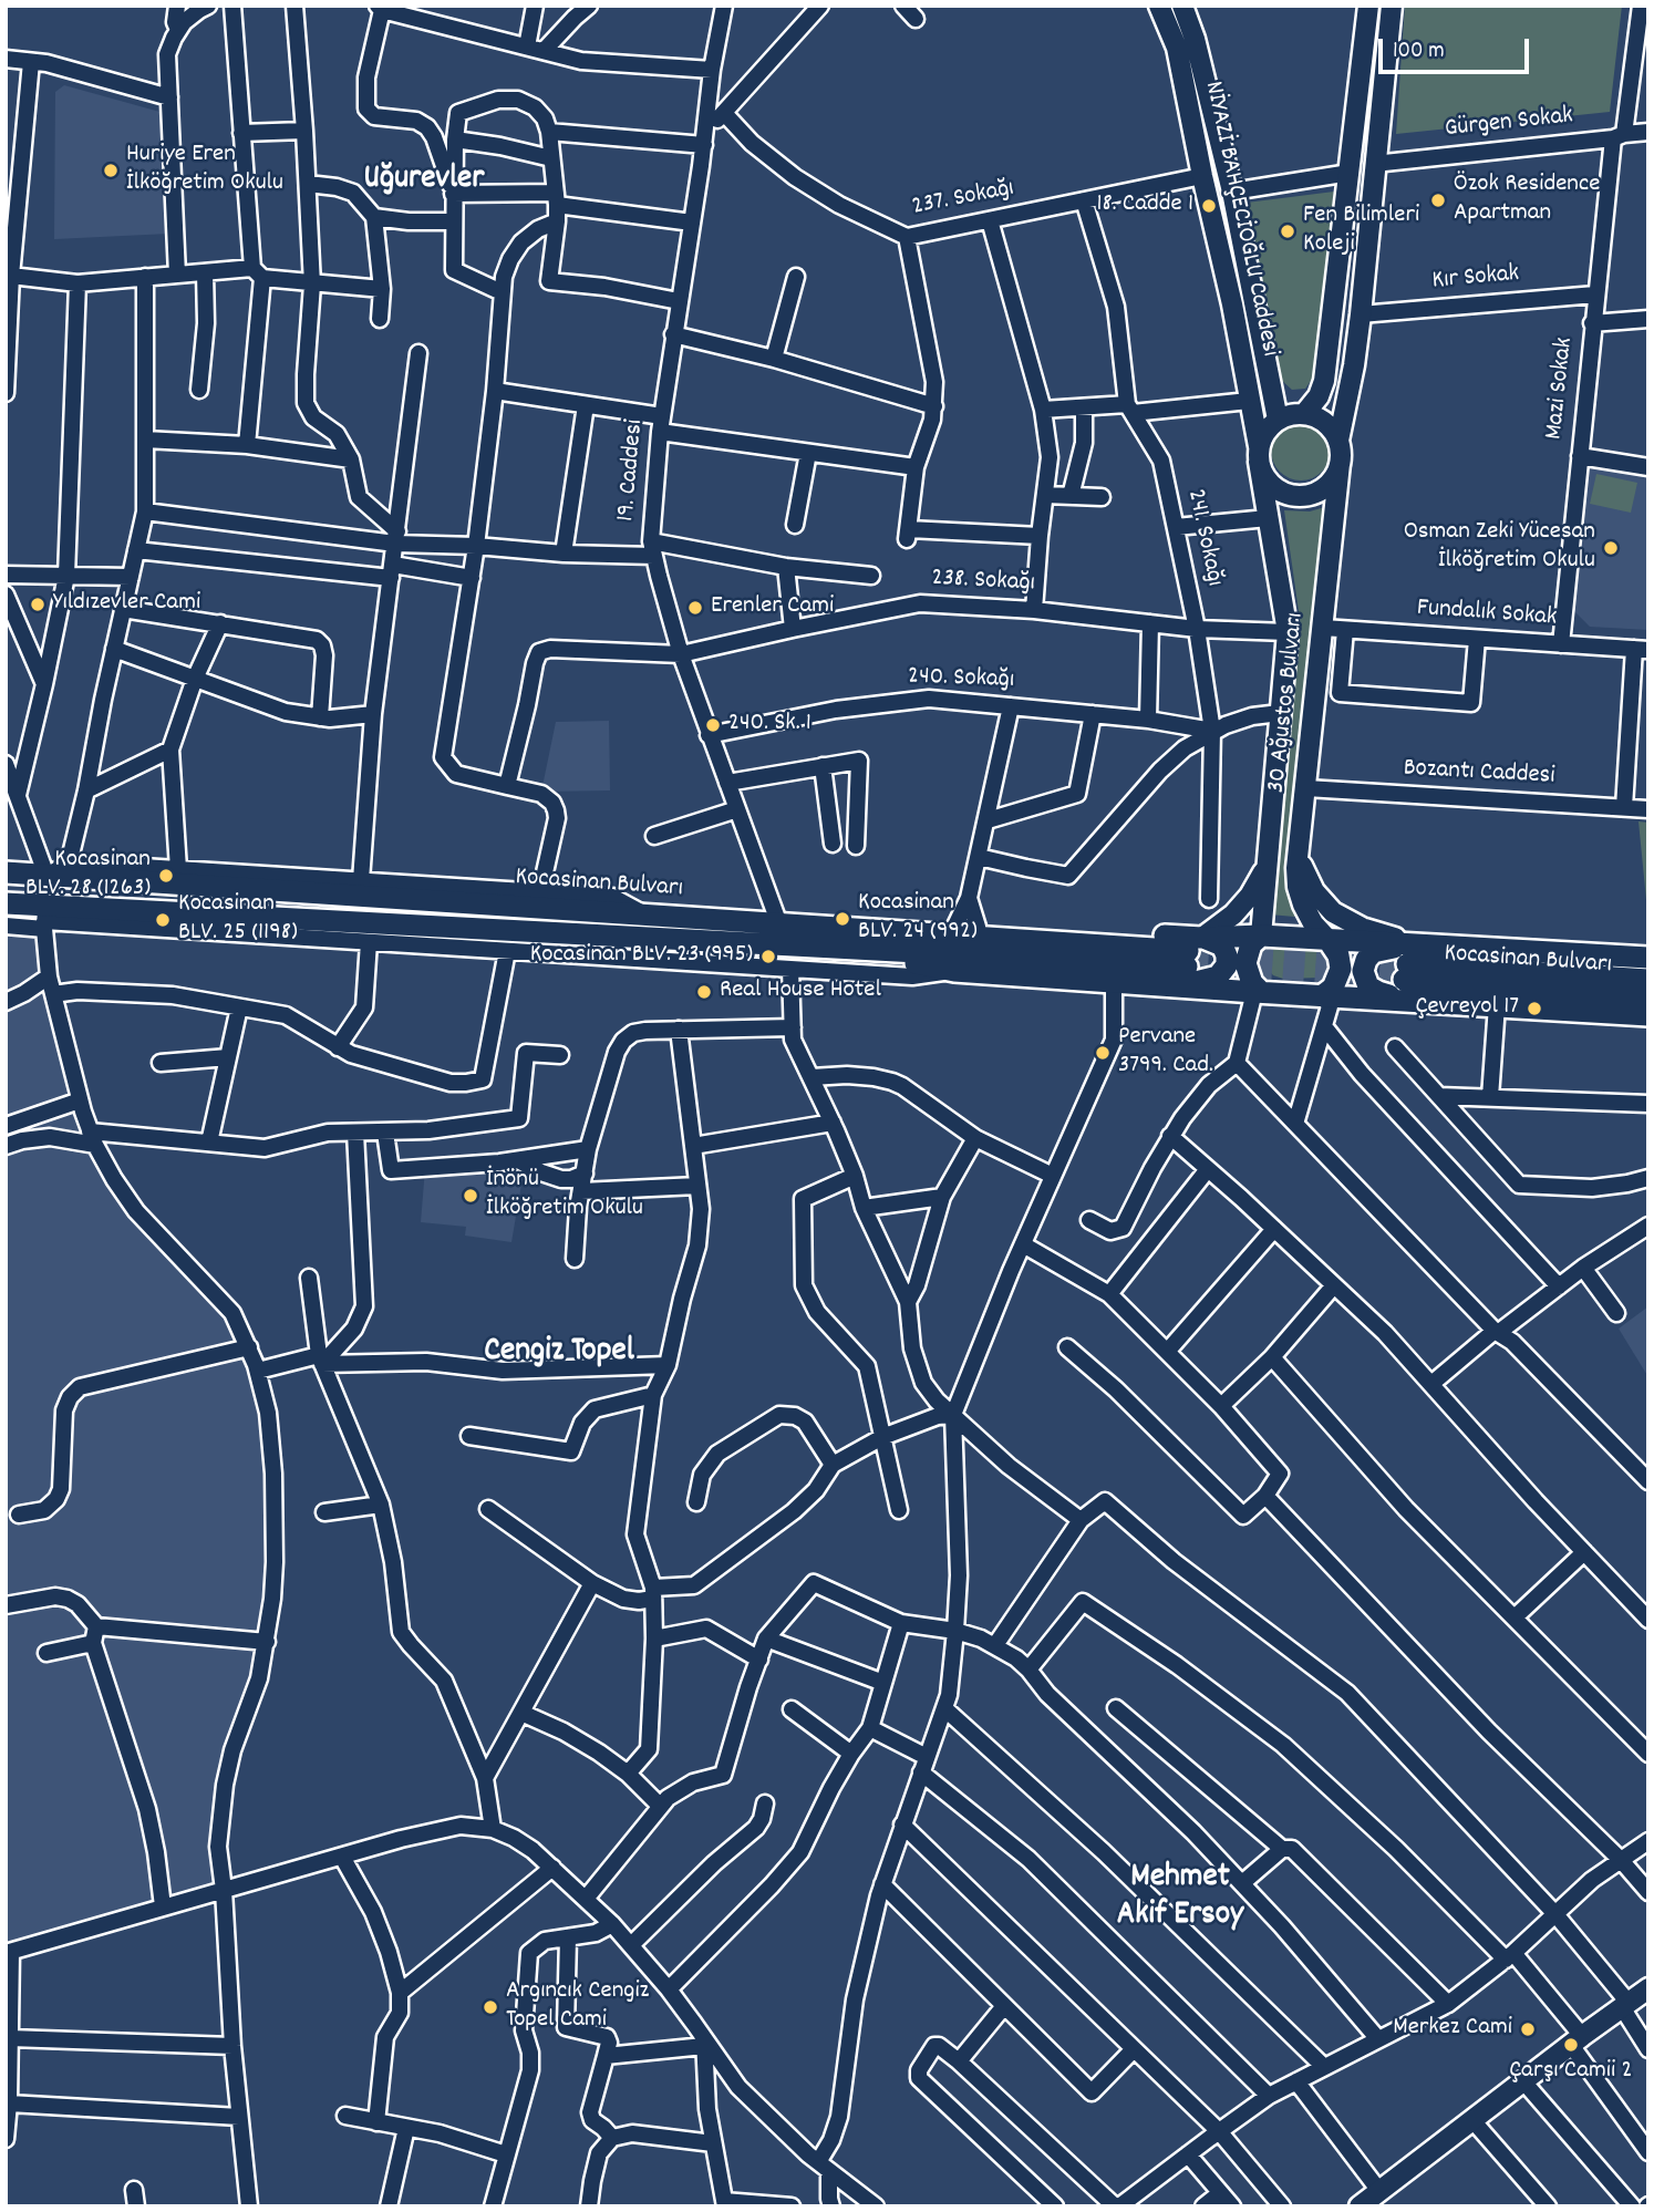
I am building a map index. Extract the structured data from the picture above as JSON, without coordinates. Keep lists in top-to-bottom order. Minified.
{"streets":{"highway":["Kocasinan Bulvarı"],"main road":["NİYAZİ BAHÇECİOĞLU Caddesi","30 Ağustos Bulvarı"],"street":["Gürgen Sokak","237. Sokağı","Kır Sokak","Mazi Sokak","19. Caddesi","241. Sokağı","238. Sokağı","Fundalık Sokak","240. Sokağı","Bozantı Caddesi"]},"crossings":[["Gürgen Sokak","Mazi Sokak"],["237. Sokağı","NİYAZİ BAHÇECİOĞLU Caddesi"],["237. Sokağı","241. Sokağı"],["NİYAZİ BAHÇECİOĞLU Caddesi","30 Ağustos Bulvarı"],["Kır Sokak","Mazi Sokak"],["Mazi Sokak","Fundalık Sokak"],["19. Caddesi","238. Sokağı"],["19. Caddesi","240. Sokağı"],["19. Caddesi","Kocasinan Bulvarı"],["241. Sokağı","238. Sokağı"],["241. Sokağı","240. Sokağı"],["238. Sokağı","30 Ağustos Bulvarı"],["Fundalık Sokak","30 Ağustos Bulvarı"],["30 Ağustos Bulvarı","Bozantı Caddesi"]],"districts":["Uğurevler","Cengiz Topel","Mehmet Akif Ersoy"],"places":["Huriye Eren İlköğretim Okulu","Özok Residence Apartman","18. Cadde 1","Fen Bilimleri Koleji","Osman Zeki Yücesan İlköğretim Okulu","Yıldızevler Cami","Erenler Cami","240. Sk. 1","Kocasinan BLV. 28 (1263)","Kocasinan BLV. 24 (992)","Kocasinan BLV. 25 (1198)","Kocasinan BLV. 23 (995)","Real House Hotel","Çevreyol 17","Pervane 3799. Cad.","İnönü İlköğretim Okulu","Argıncık Cengiz Topel Cami","Merkez Cami","Çarşı Camii 2"],"scale_bar":"100 m"}
